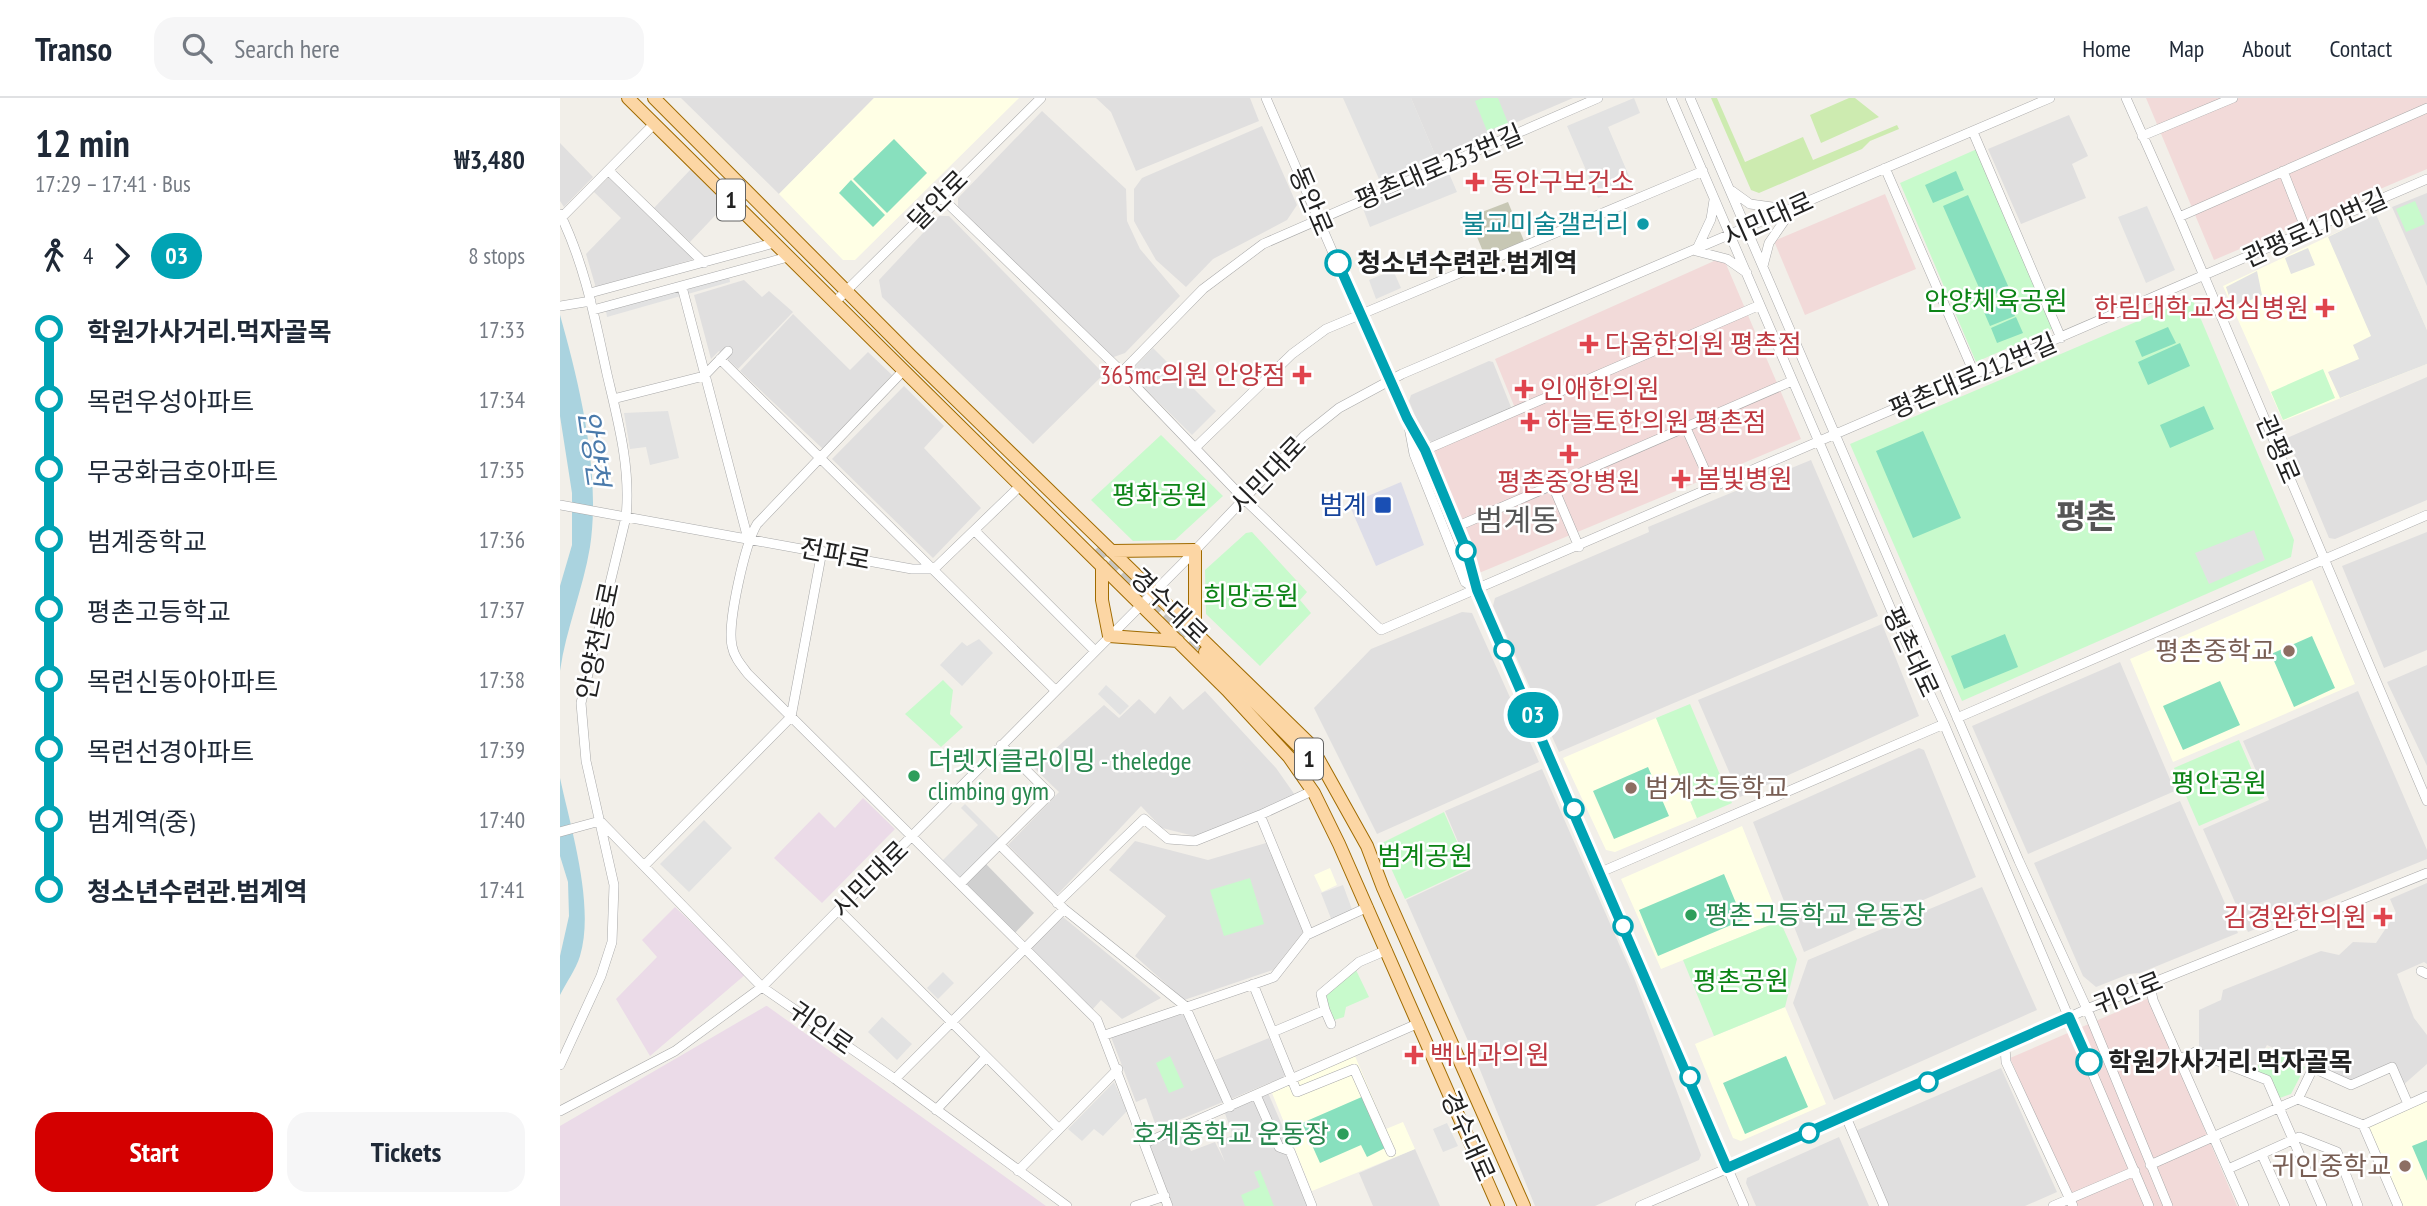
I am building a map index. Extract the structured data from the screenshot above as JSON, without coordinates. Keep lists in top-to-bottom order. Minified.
{"streets":{"main road":["1","경수대로"],"street":["평촌대로253번길","달안로","동안로","시민대로","관평로170번길","평촌대로212번길","관평로","전파로","안양천동로","평촌대로","귀인로"]},"crossings":[["평촌대로253번길","동안로"],["달안로","경수대로"],["동안로","시민대로"],["동안로","평촌대로212번길"],["동안로","귀인로"],["시민대로","평촌대로212번길"],["시민대로","경수대로"],["시민대로","평촌대로"],["시민대로","귀인로"],["관평로170번길","평촌대로212번길"],["관평로170번길","관평로"],["평촌대로212번길","관평로"],["평촌대로212번길","평촌대로"],["전파로","안양천동로"],["안양천동로","귀인로"],["평촌대로","귀인로"]],"districts":["평촌","범계동"],"water":["안양천"],"parks":["안양체육공원","평화공원","희망공원","평안공원","범계공원","평촌공원"],"places":{"health":["동안구보건소","한림대학교성심병원","다움한의원 평촌점","365mc의원 안양점","인애한의원","하늘토한의원 평촌점","평촌중앙병원","봄빛병원","김경완한의원","백내과의원"],"other":["불교미술갤러리","청소년수련관.범계역","평촌중학교","더렛지클라이밍 - theledge climbing gym","범계초등학교","평촌고등학교 운동장","학원가사거리.먹자골목","호계중학교 운동장","귀인중학교"],"transit":["범계"]},"lines":["bus line 03"],"page":{"header":"Transo","search":"Search here","nav":["Home","Map","About","Contact"],"heading":["12 min","17:29 – 17:41 · Bus","₩3,480"],"on_map":"03","legs":["4","03","8 stops"],"list":[{"name":"학원가사거리.먹자골목","value":"17:33"},{"name":"목련우성아파트","value":"17:34"},{"name":"무궁화금호아파트","value":"17:35"},{"name":"범계중학교","value":"17:36"},{"name":"평촌고등학교","value":"17:37"},{"name":"목련신동아아파트","value":"17:38"},{"name":"목련선경아파트","value":"17:39"},{"name":"범계역(중)","value":"17:40"},{"name":"청소년수련관.범계역","value":"17:41"}],"buttons":["Start","Tickets"]}}
